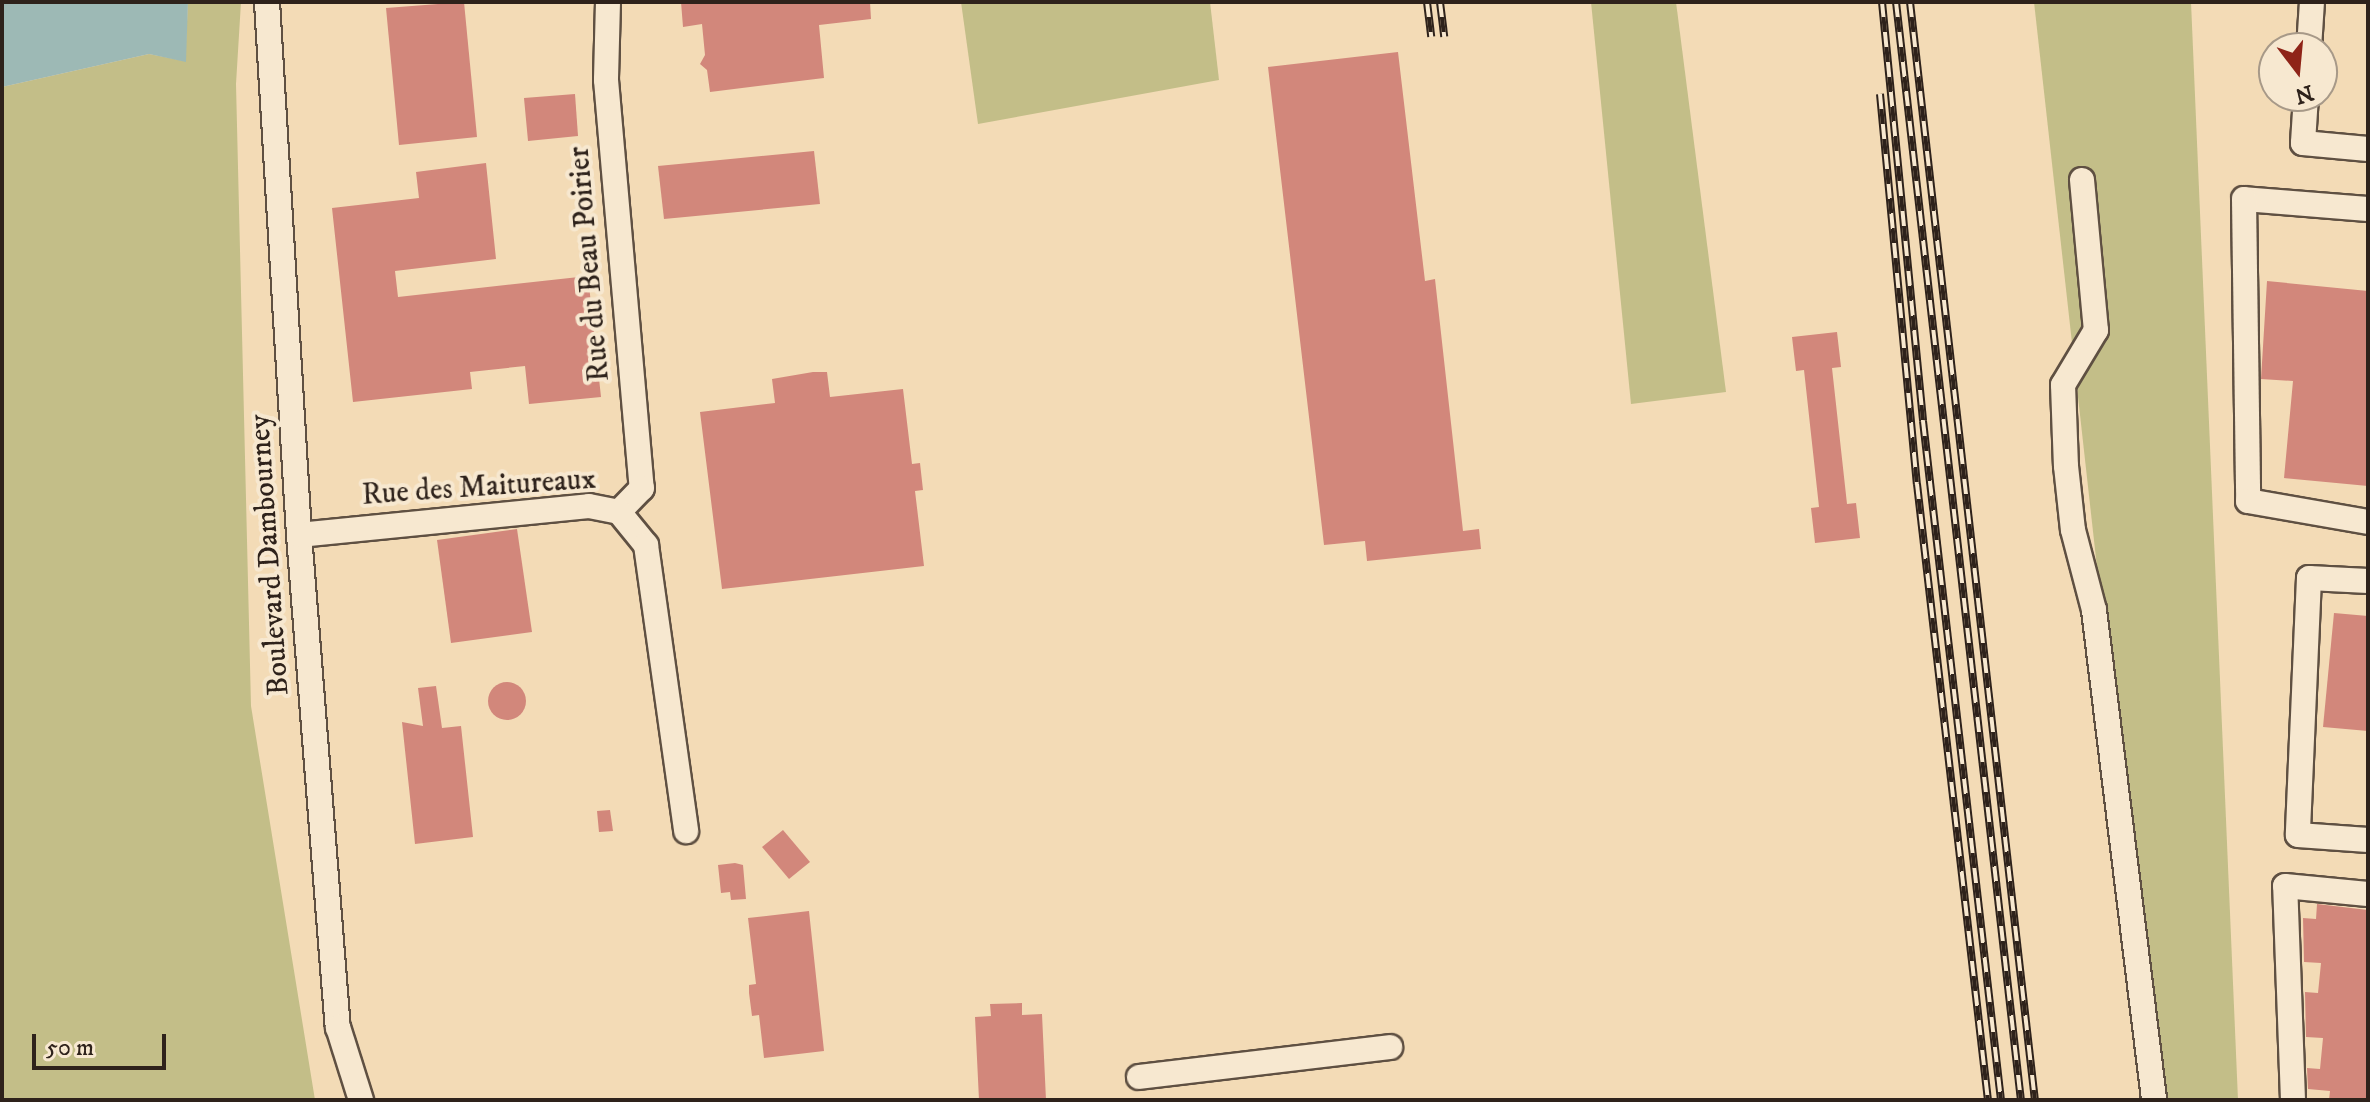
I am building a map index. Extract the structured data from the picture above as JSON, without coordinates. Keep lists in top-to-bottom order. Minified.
{"streets":{"street":["Rue du Beau Poirier","Rue des Maitureaux","Boulevard Dambourney"]},"crossings":[["Rue du Beau Poirier","Rue des Maitureaux"],["Rue des Maitureaux","Boulevard Dambourney"]],"scale_bar":"50 m","north":"bottom"}
